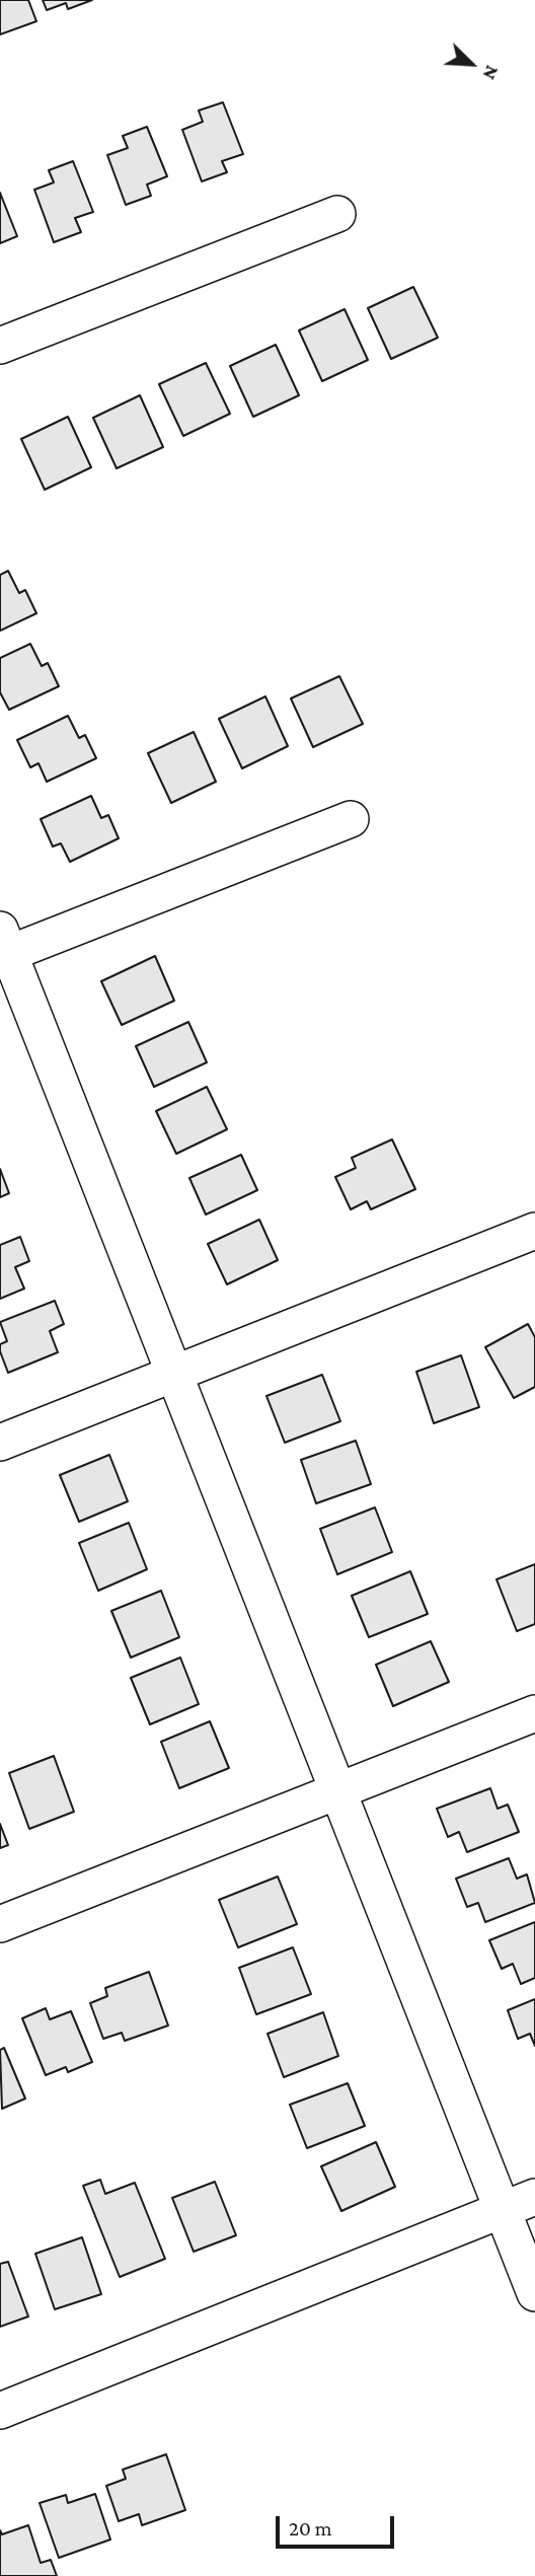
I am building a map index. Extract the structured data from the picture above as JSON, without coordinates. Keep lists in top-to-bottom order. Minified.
{"scale_bar":"20 m","north":"bottom right"}
